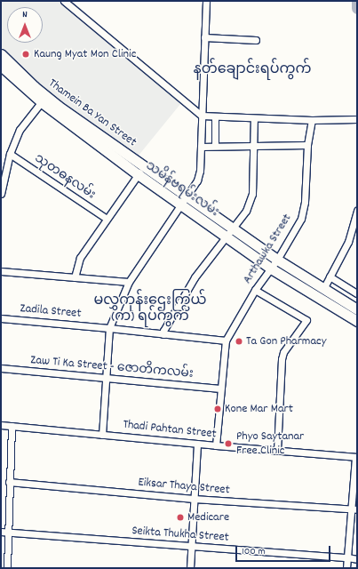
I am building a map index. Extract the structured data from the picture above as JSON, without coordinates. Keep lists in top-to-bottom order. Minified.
{"streets":{"main road":["Thamein Ba Yan Street","သမိန်ဗရမ်းလမ်း"],"street":["သုတဓနလမ်း","Arthawka Street","Zadila Street","Zaw Ti Ka Street - ဇောတိကလမ်း","Thadi Pahtan Street","Eiksar Thaya Street","Seikta Thukha Street"]},"crossings":[["Thamein Ba Yan Street","သမိန်ဗရမ်းလမ်း"],["Thamein Ba Yan Street","Arthawka Street"],["သမိန်ဗရမ်းလမ်း","Arthawka Street"],["Arthawka Street","Zadila Street"]],"districts":["နတ်ချောင်းရပ်ကွက်","မလွှကုန်းဌေးကြွယ် (က) ရပ်ကွက်"],"places":["Kaung Myat Mon Clinic","Ta Gon Pharmacy","Kone Mar Mart","Phyo Saytanar Free Clinic","Medicare"],"scale_bar":"100 m","north":"top"}
